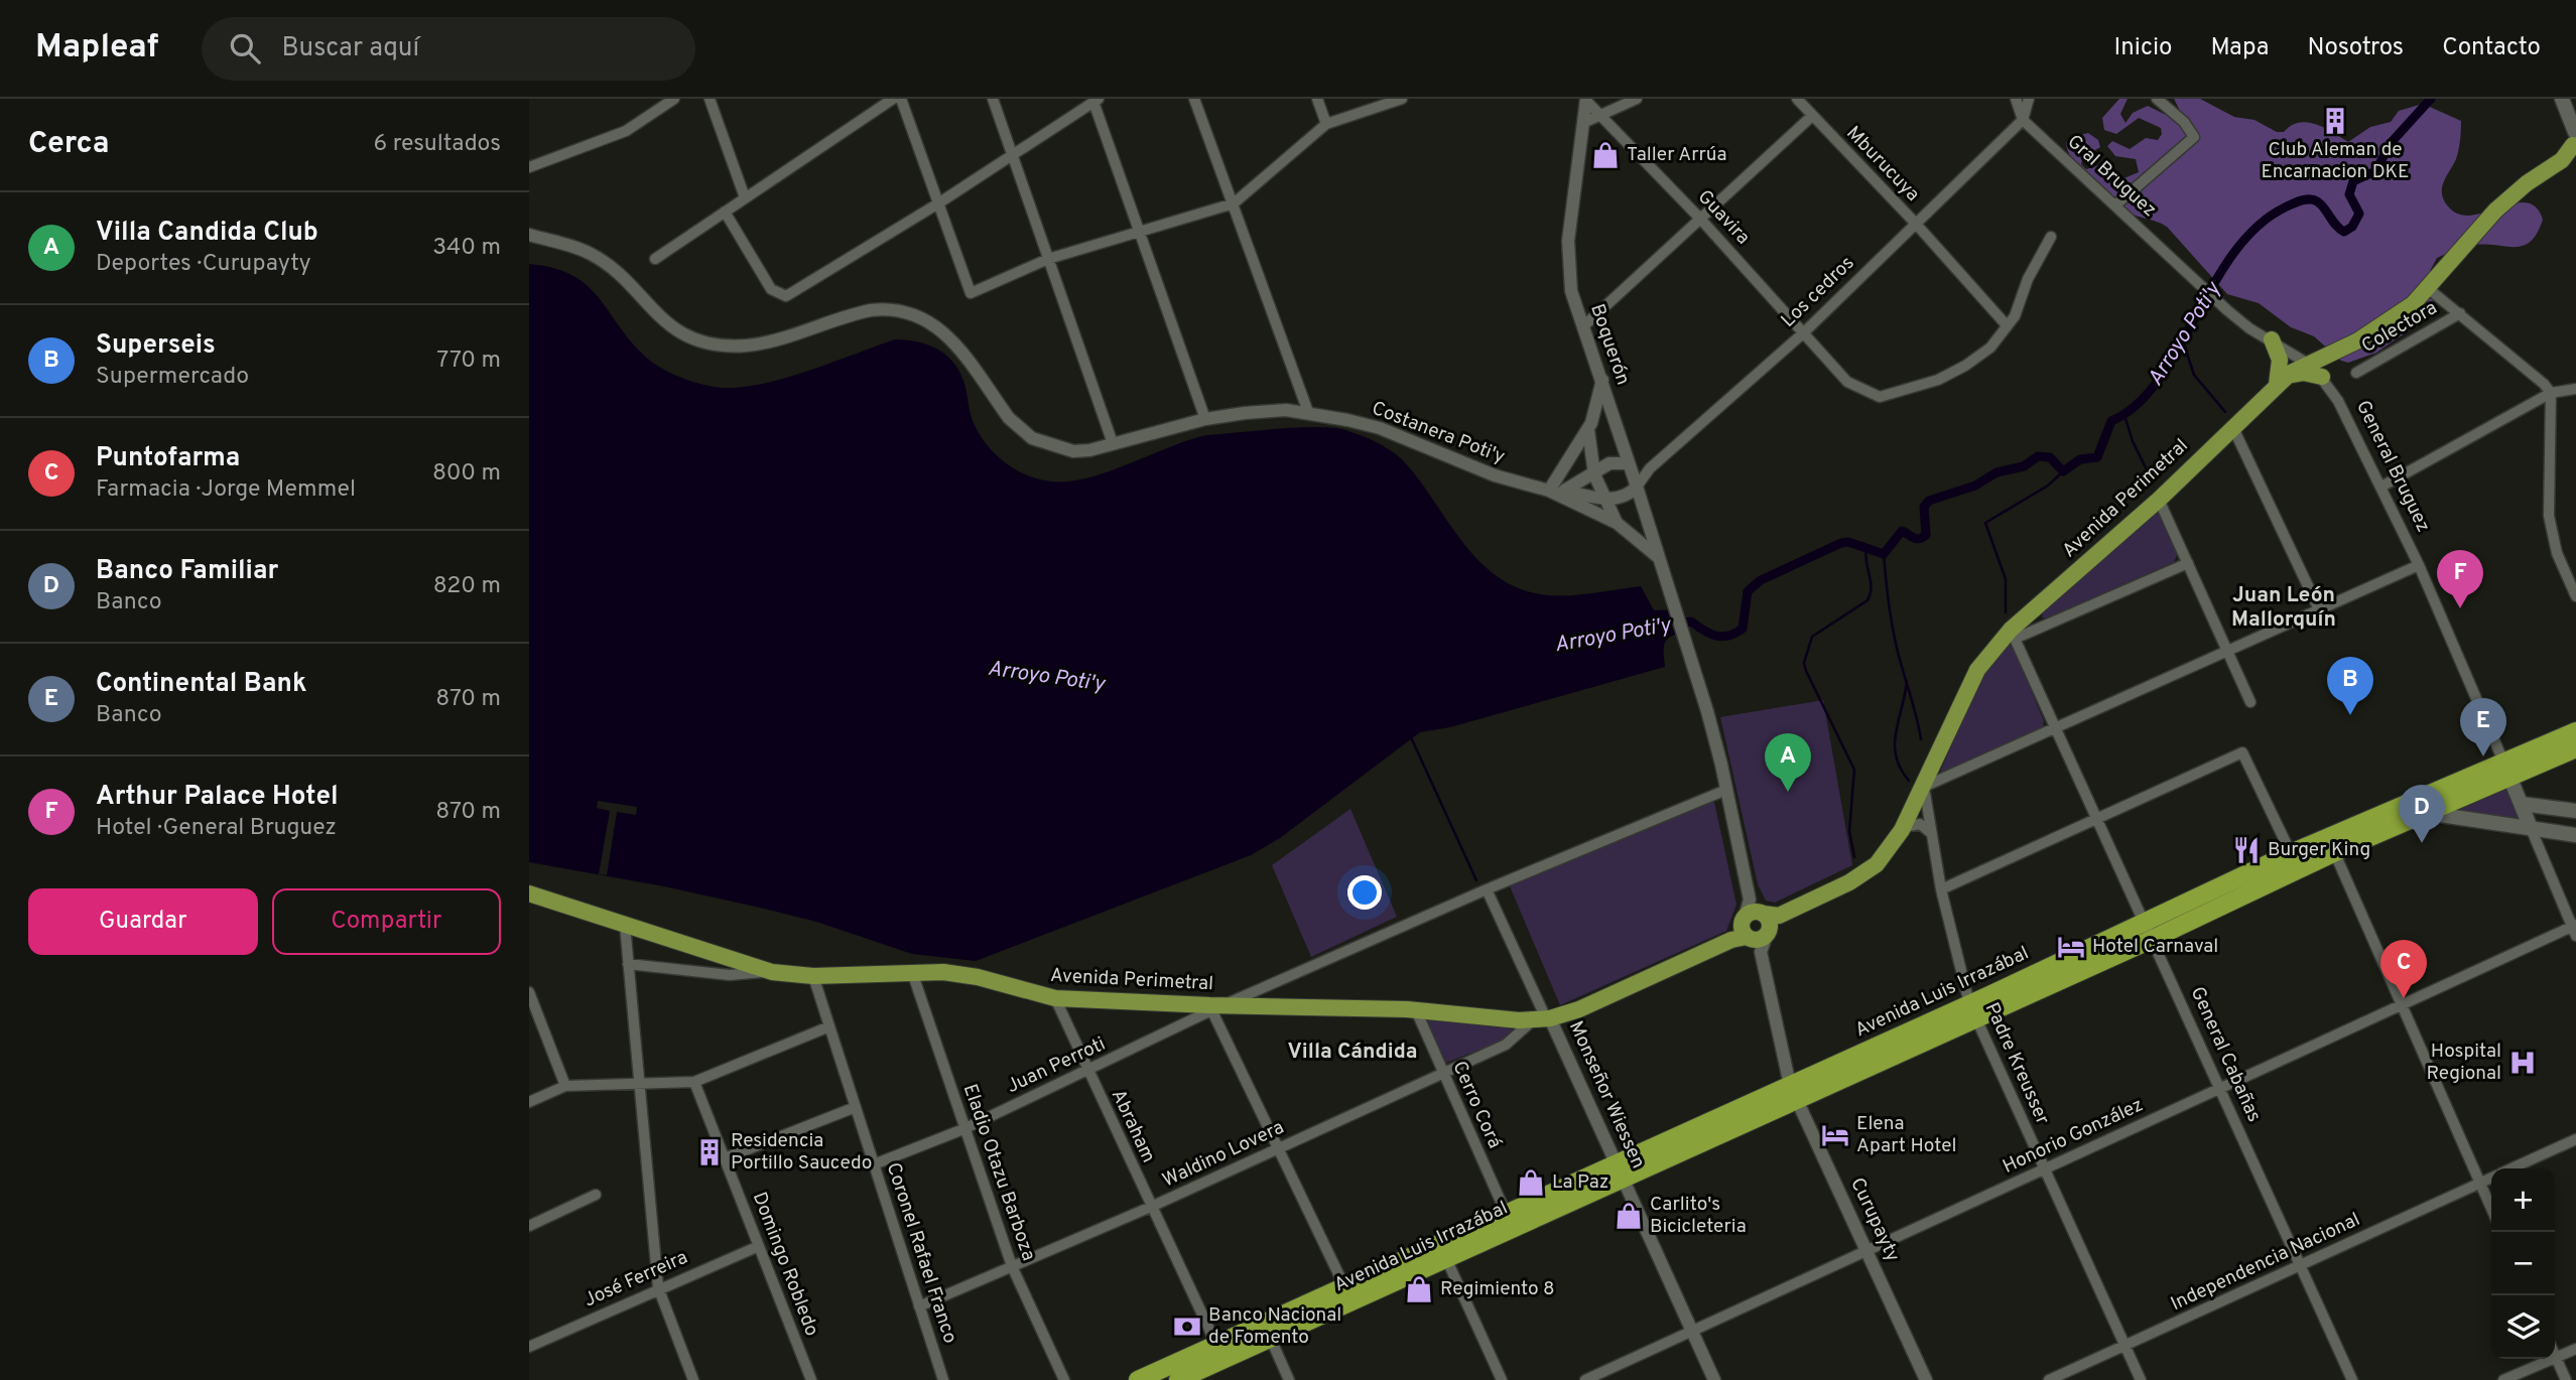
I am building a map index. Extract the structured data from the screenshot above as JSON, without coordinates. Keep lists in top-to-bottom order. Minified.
{"streets":{"highway":["Avenida Luis Irrazábal"],"main road":["General Bruguez","Avenida Perimetral"],"street":["Mburucuya","Gral Bruguez","Guavira","Los cedros","Colectora","Boquerón","Costanera Poti'y","General Cabañas","Padre Kreusser","Juan Perroti","Monseñor Wiessen","Cerro Corá","Abraham","Honorio González","Waldino Lovera","Eladio Otazu Barboza","Curupayty","Coronel Rafael Franco","Independencia Nacional","Domingo Robledo","José Ferreira"]},"crossings":[["Mburucuya","Guavira"],["Mburucuya","Los cedros"],["Gral Bruguez","Los cedros"],["Gral Bruguez","General Bruguez"],["Guavira","Los cedros"],["Guavira","Boquerón"],["Los cedros","Boquerón"],["Boquerón","Curupayty"],["General Bruguez","Avenida Perimetral"],["General Bruguez","Avenida Luis Irrazábal"],["Avenida Perimetral","General Cabañas"],["Avenida Perimetral","Padre Kreusser"],["Avenida Perimetral","Juan Perroti"],["Avenida Perimetral","Monseñor Wiessen"],["Avenida Perimetral","Cerro Corá"],["Avenida Perimetral","Abraham"],["Avenida Perimetral","Waldino Lovera"],["Avenida Perimetral","Eladio Otazu Barboza"],["Avenida Perimetral","Curupayty"],["Avenida Perimetral","Coronel Rafael Franco"],["Avenida Luis Irrazábal","General Cabañas"],["Avenida Luis Irrazábal","Padre Kreusser"],["Avenida Luis Irrazábal","Monseñor Wiessen"],["Avenida Luis Irrazábal","Curupayty"],["General Cabañas","Honorio González"],["General Cabañas","Independencia Nacional"],["Padre Kreusser","Honorio González"],["Padre Kreusser","Independencia Nacional"],["Juan Perroti","Abraham"],["Juan Perroti","Eladio Otazu Barboza"],["Juan Perroti","Curupayty"],["Juan Perroti","Coronel Rafael Franco"],["Monseñor Wiessen","Honorio González"],["Monseñor Wiessen","Waldino Lovera"],["Cerro Corá","Waldino Lovera"],["Abraham","Waldino Lovera"],["Honorio González","Curupayty"],["Waldino Lovera","Eladio Otazu Barboza"],["Waldino Lovera","Coronel Rafael Franco"],["Domingo Robledo","José Ferreira"]],"districts":["Juan León Mallorquín","Villa Cándida"],"water":["Arroyo Poti'y"],"places":{"building":["Club Aleman de Encarnacion DKE","Residencia Portillo Saucedo"],"shop":["Taller Arrúa","La Paz","Carlito's Bicicleteria","Regimiento 8"],"restaurant":["Burger King"],"hotel":["Hotel Carnaval","Elena Apart Hotel"],"hospital":["Hospital Regional"],"bank":["Banco Nacional de Fomento"]},"page":{"header":"Mapleaf","search":"Buscar aquí","nav":["Inicio","Mapa","Nosotros","Contacto"],"heading":["Cerca","6 resultados"],"list":[{"mark":"A","name":"Villa Candida Club","note":"Deportes · Curupayty","value":"340 m"},{"mark":"B","name":"Superseis","note":"Supermercado","value":"770 m"},{"mark":"C","name":"Puntofarma","note":"Farmacia · Jorge Memmel","value":"800 m"},{"mark":"D","name":"Banco Familiar","note":"Banco","value":"820 m"},{"mark":"E","name":"Continental Bank","note":"Banco","value":"870 m"},{"mark":"F","name":"Arthur Palace Hotel","note":"Hotel · General Bruguez","value":"870 m"}],"pins":["F","B","E","A","D","C"],"buttons":["Guardar","Compartir"],"map_buttons":["+","−"]}}
